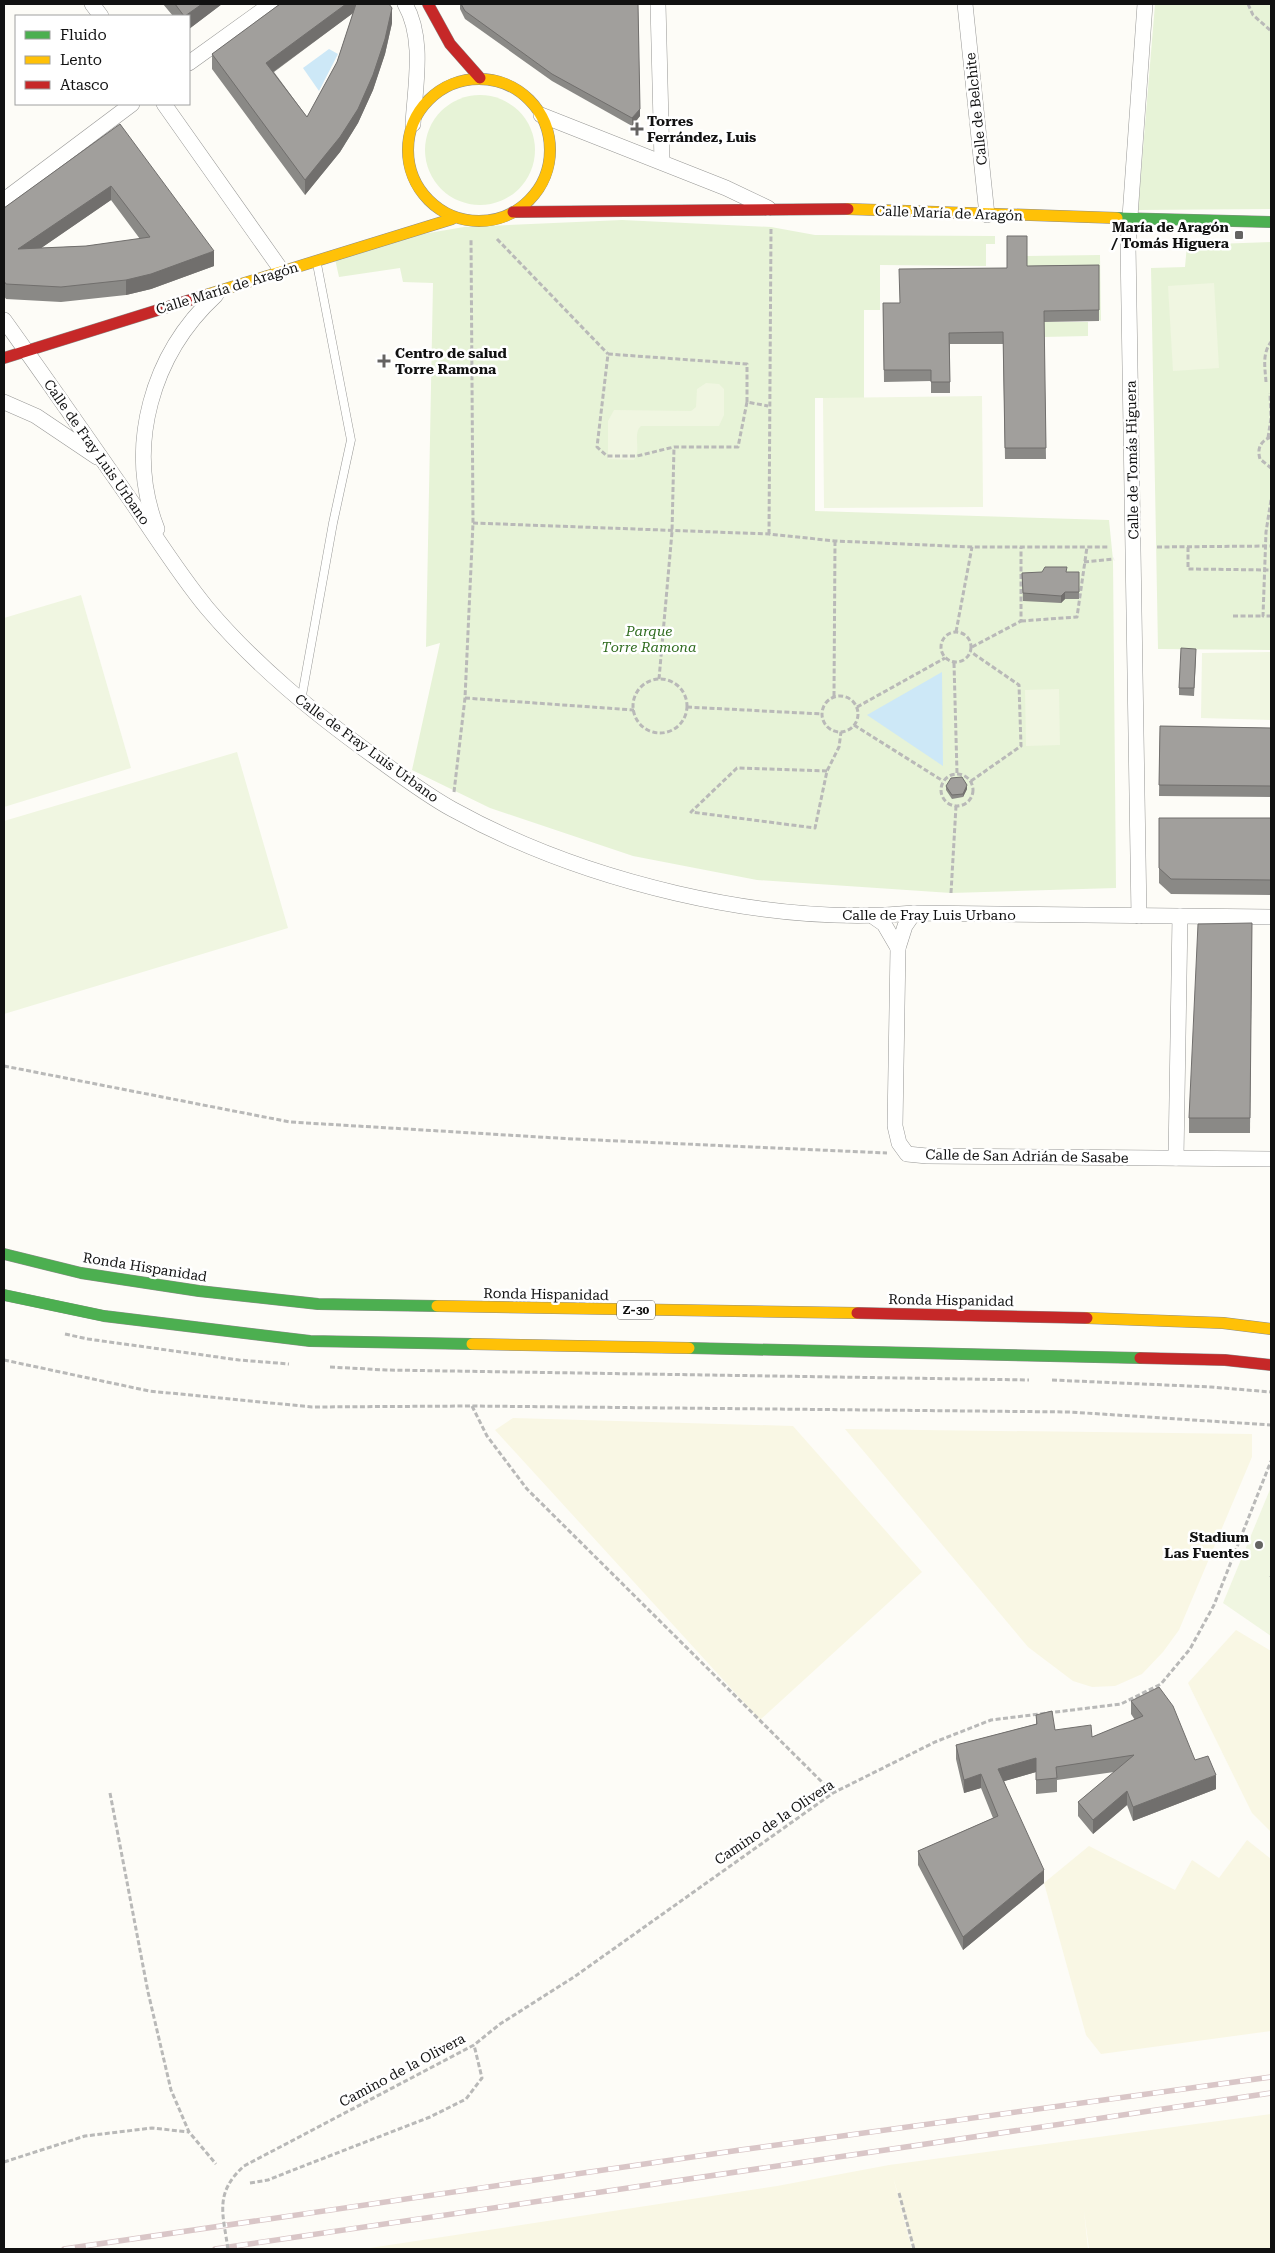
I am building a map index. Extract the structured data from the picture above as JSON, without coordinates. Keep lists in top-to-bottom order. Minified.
{"streets":{"main road":["Calle María de Aragón","Ronda Hispanidad","Z-30"],"street":["Calle de Belchite","Calle de Fray Luis Urbano","Calle de Tomás Higuera","Calle de San Adrián de Sasabe"],"path":["Camino de la Olivera"]},"crossings":[["Calle de Belchite","Calle María de Aragón"],["Calle María de Aragón","Calle de Fray Luis Urbano"],["Calle María de Aragón","Calle de Tomás Higuera"],["Calle de Fray Luis Urbano","Calle de Tomás Higuera"],["Calle de Fray Luis Urbano","Calle de San Adrián de Sasabe"]],"parks":["Parque Torre Ramona"],"places":{"health":["Torres Ferrández, Luis","Centro de salud Torre Ramona"],"transit":["María de Aragón / Tomás Higuera"],"other":["Stadium Las Fuentes"]},"legend":["Fluido","Lento","Atasco"]}
